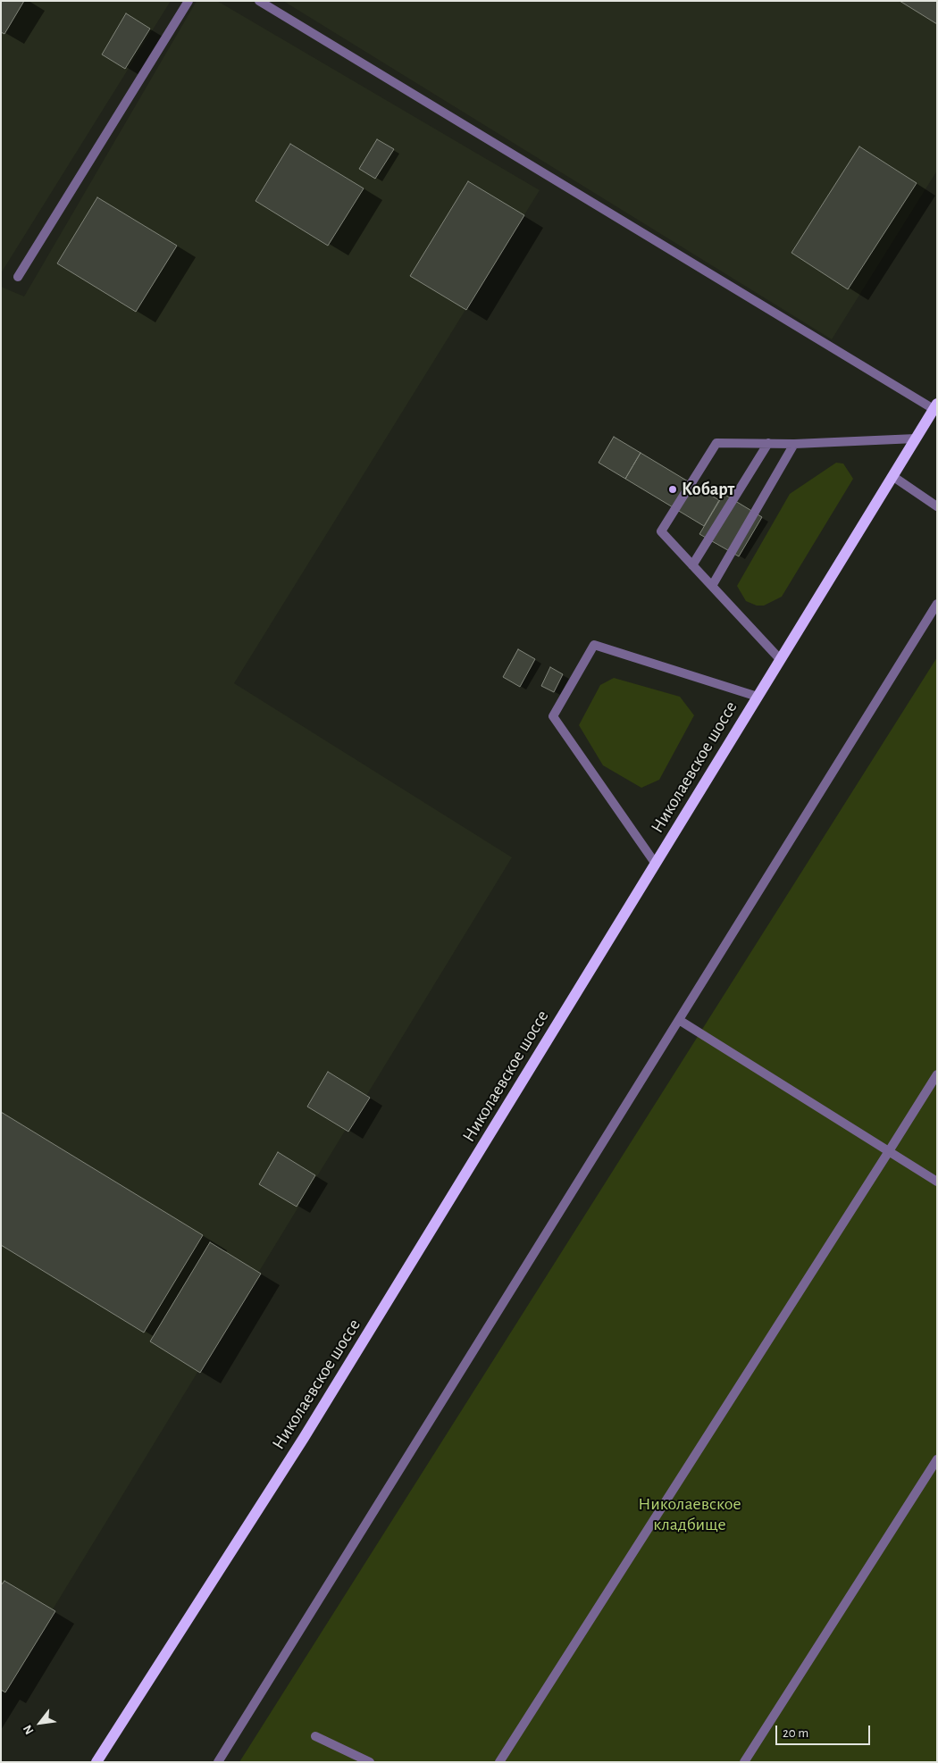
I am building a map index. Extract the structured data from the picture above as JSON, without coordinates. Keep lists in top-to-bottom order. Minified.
{"streets":{"main road":["Николаевское шоссе"]},"parks":["Николаевское кладбище"],"places":["Кобарт"],"scale_bar":"20 m","north":"bottom left"}
